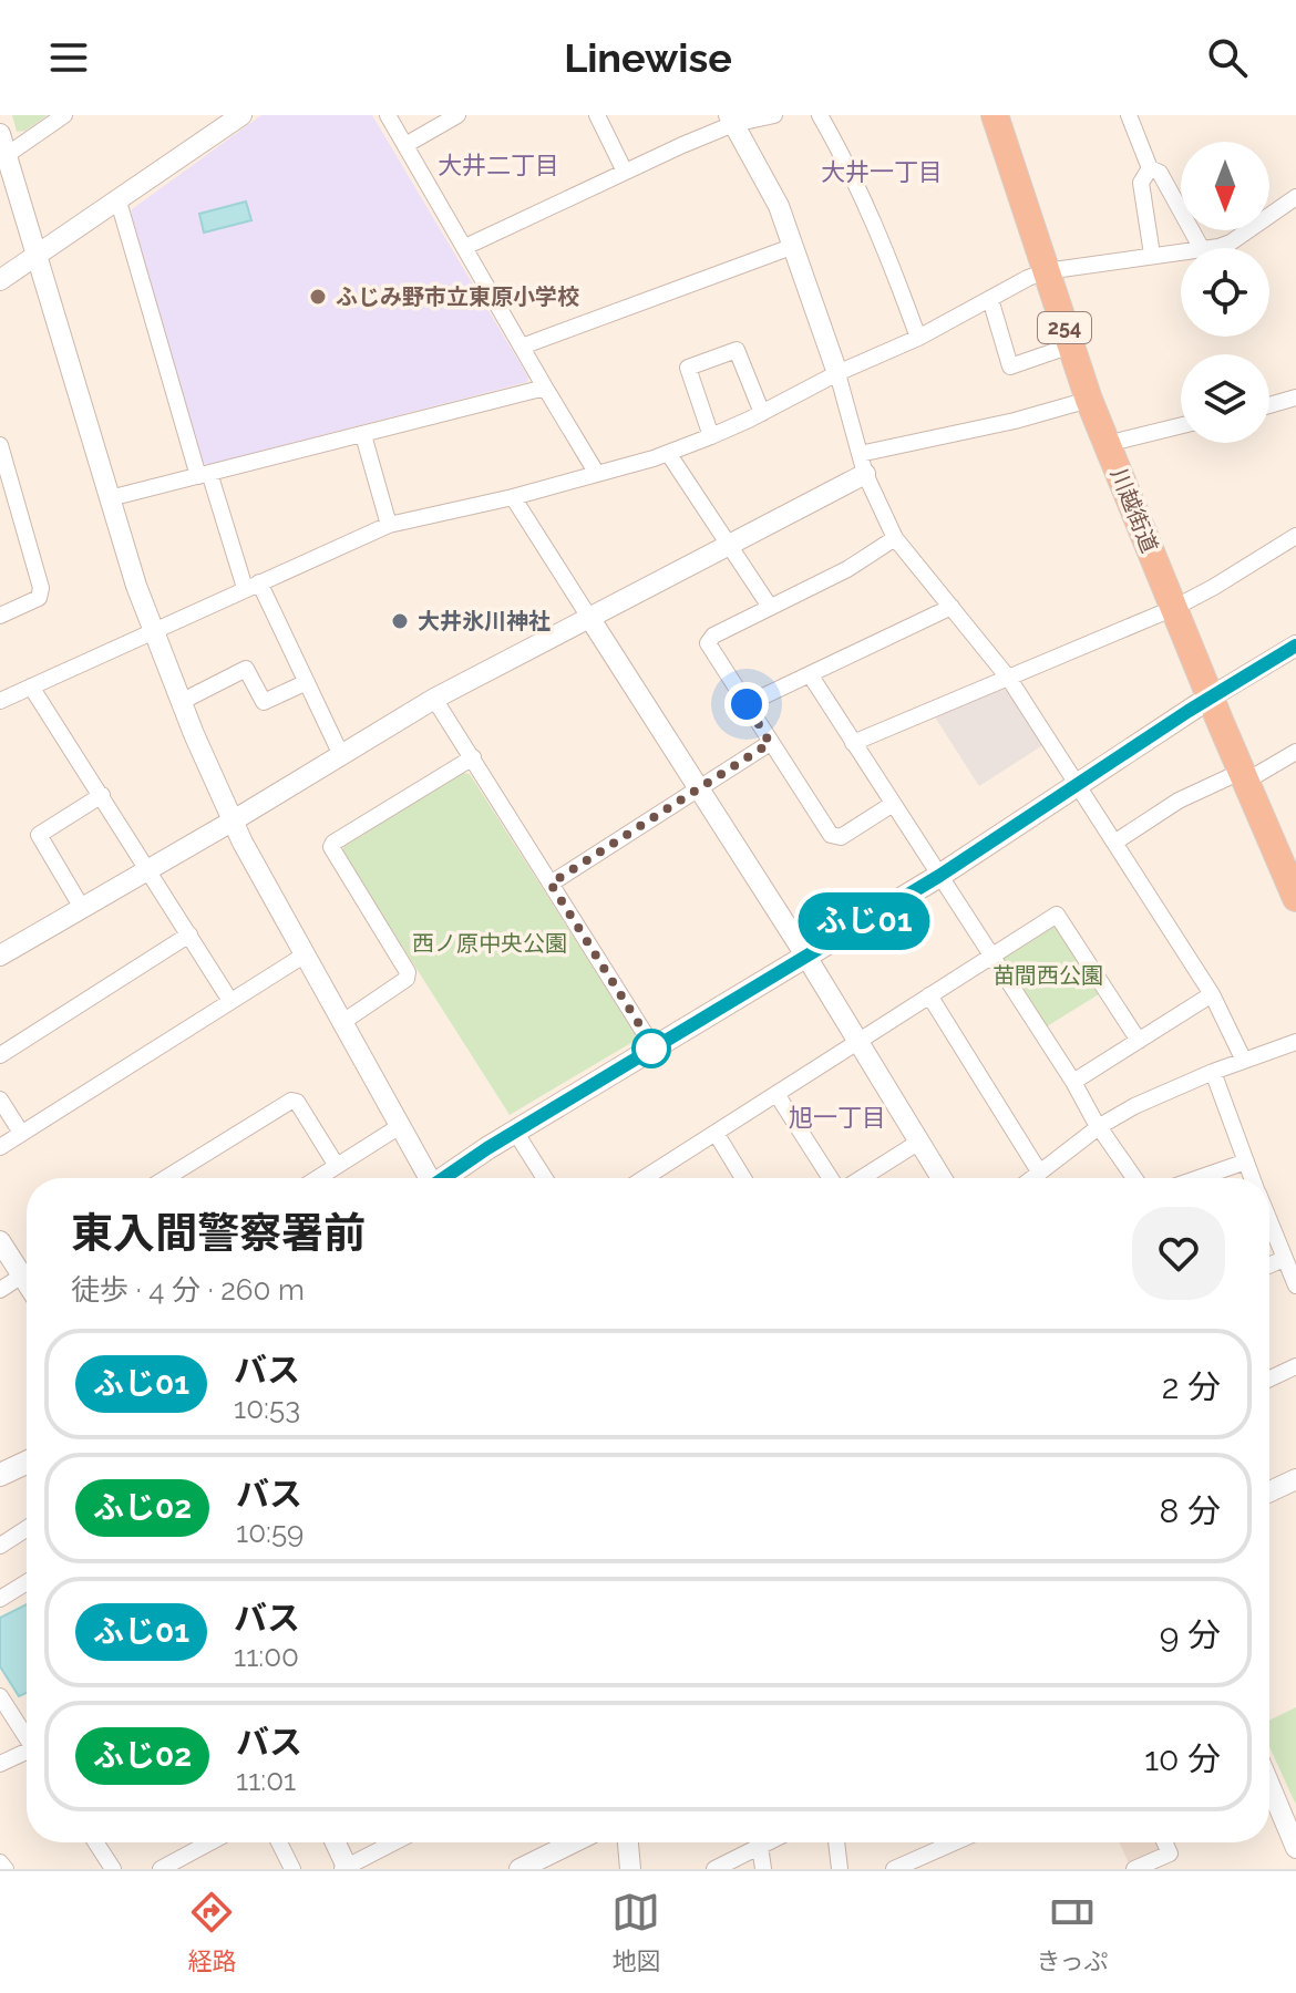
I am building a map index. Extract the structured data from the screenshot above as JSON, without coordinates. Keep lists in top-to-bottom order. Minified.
{"streets":{"highway":["254","川越街道"]},"districts":["大井二丁目","大井一丁目","旭一丁目"],"parks":["西ノ原中央公園","苗間西公園"],"places":["ふじみ野市立東原小学校","大井氷川神社"],"lines":["bus line ふじ01"],"north":"bottom","page":{"header":"Linewise","on_map":"ふじ01","heading":["東入間警察署前","徒歩 · 4 分 · 260 m"],"list":[{"mark":"ふじ01","name":"バス","note":"10:53","value":"2 分"},{"mark":"ふじ02","name":"バス","note":"10:59","value":"8 分"},{"mark":"ふじ01","name":"バス","note":"11:00","value":"9 分"},{"mark":"ふじ02","name":"バス","note":"11:01","value":"10 分"}],"tabs":["経路","地図","きっぷ"]}}
